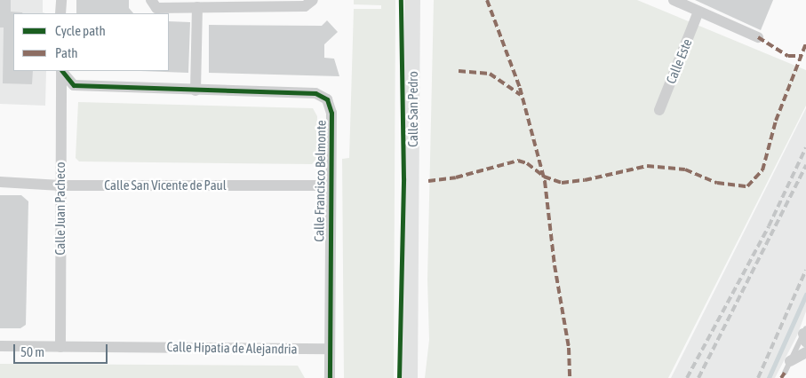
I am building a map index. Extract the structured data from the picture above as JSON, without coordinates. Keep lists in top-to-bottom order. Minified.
{"streets":{"main road":["Calle San Pedro"],"street":["Calle Este","Calle Francisco Belmonte","Calle San Vicente de Paul","Calle Juan Pacheco","Calle Hipatia de Alejandria"]},"crossings":[["Calle Francisco Belmonte","Calle San Vicente de Paul"],["Calle Francisco Belmonte","Calle Hipatia de Alejandria"],["Calle San Vicente de Paul","Calle Juan Pacheco"],["Calle Juan Pacheco","Calle Hipatia de Alejandria"]],"legend":["Cycle path","Path"],"scale_bar":"50 m"}
